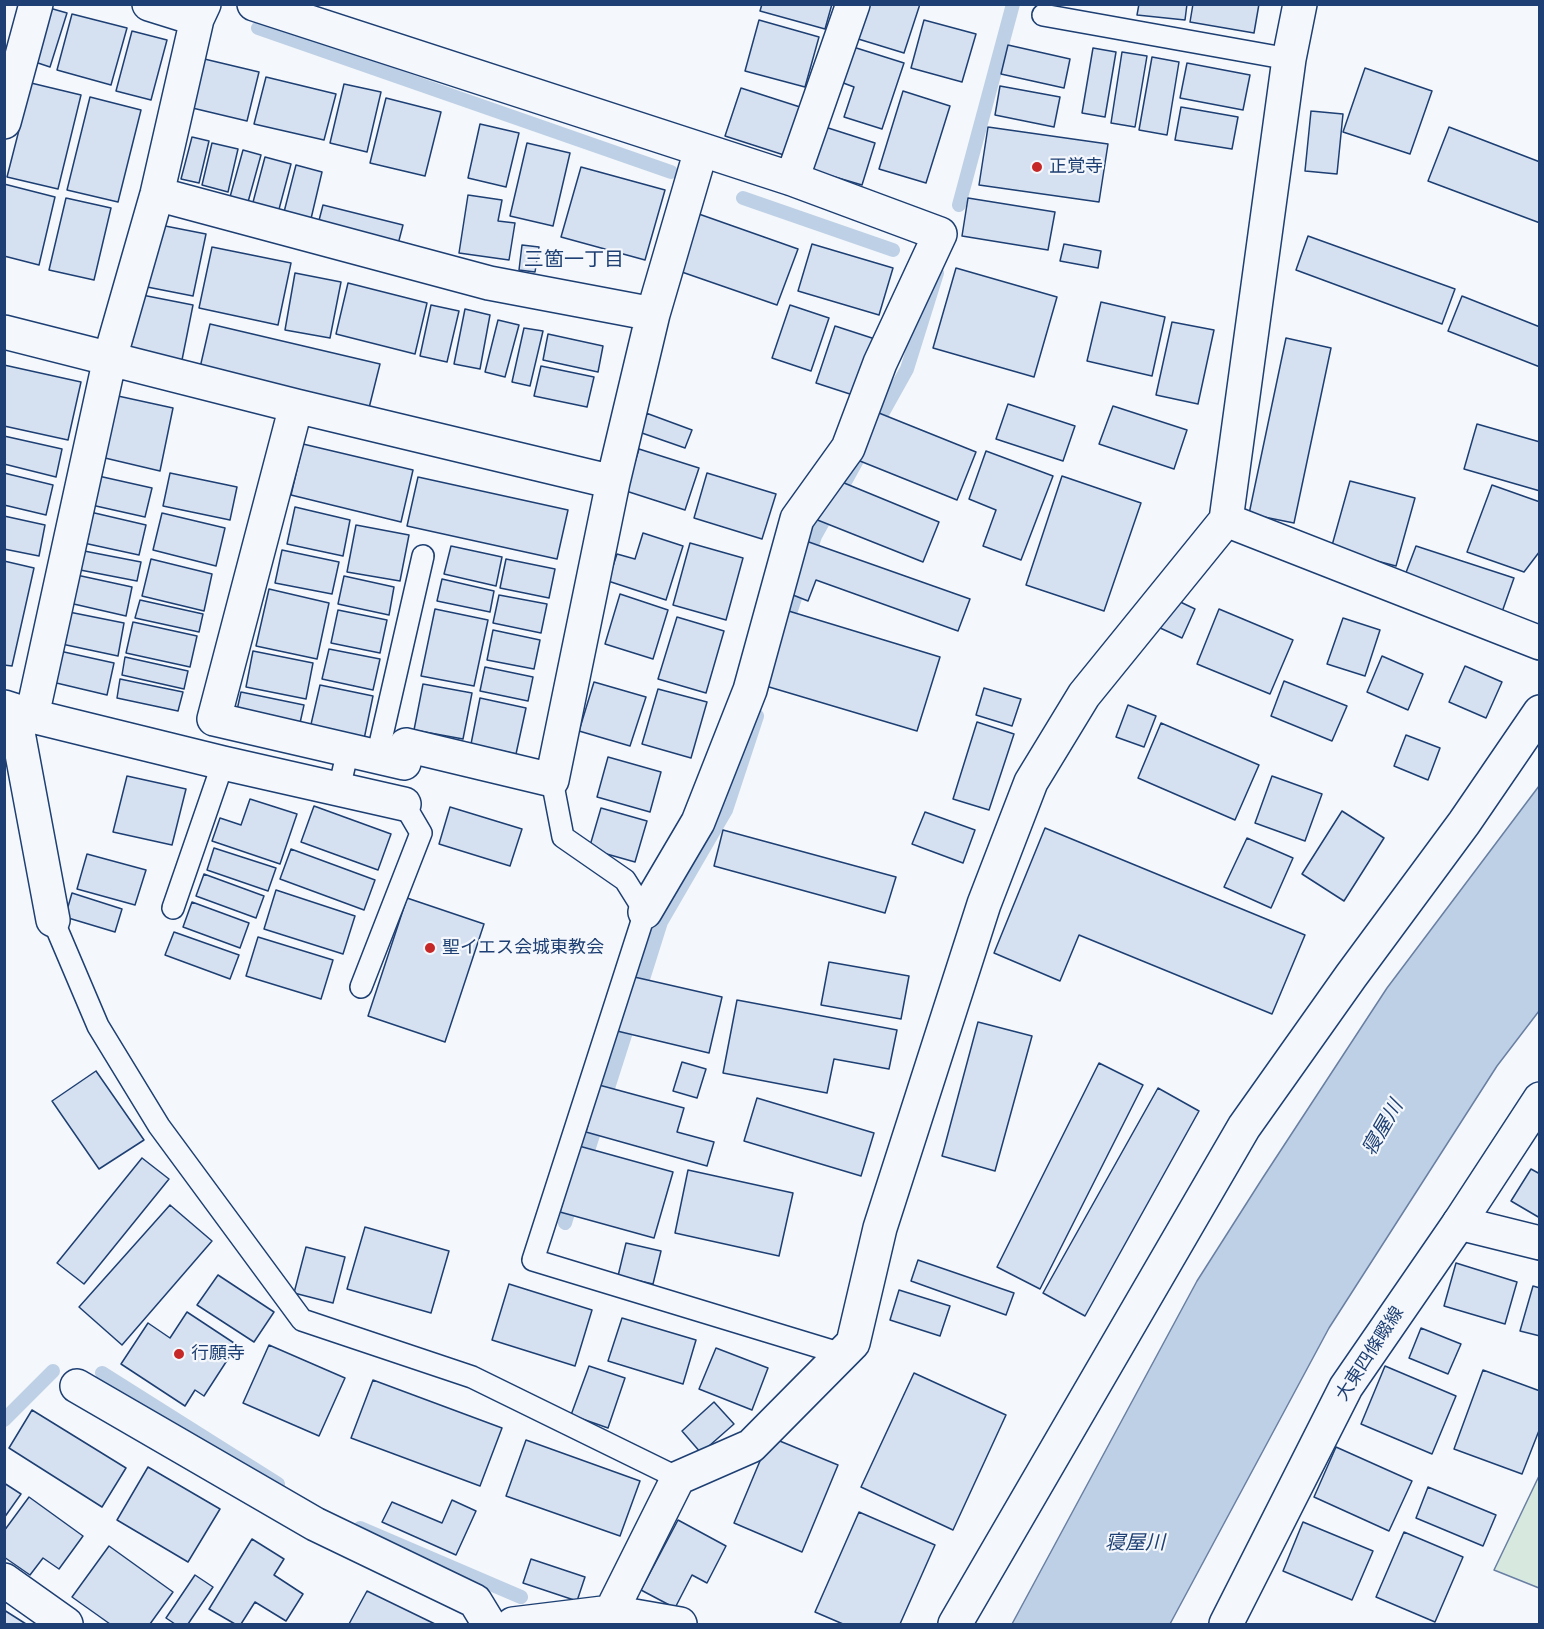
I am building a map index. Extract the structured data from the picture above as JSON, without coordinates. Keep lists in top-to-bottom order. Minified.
{"streets":{"street":["大東四條畷線"]},"districts":["三箇一丁目"],"water":["寝屋川"],"places":["正覚寺","聖イエス会城東教会","行願寺"]}
